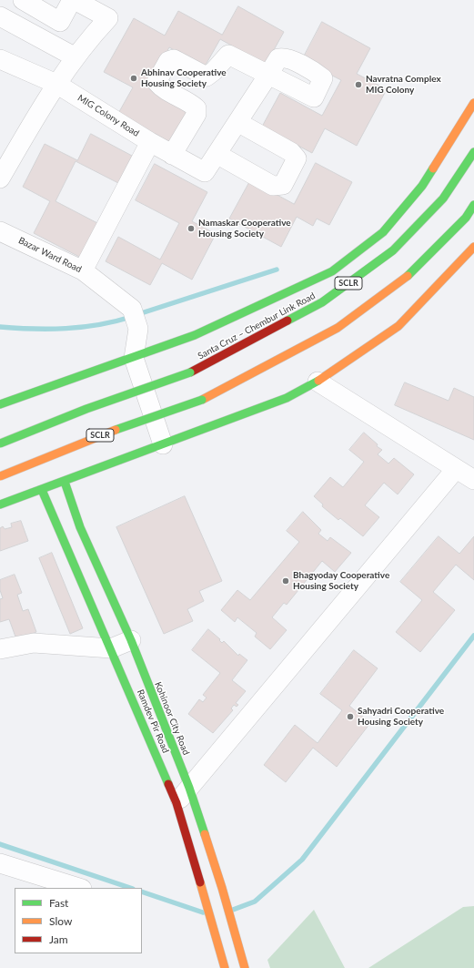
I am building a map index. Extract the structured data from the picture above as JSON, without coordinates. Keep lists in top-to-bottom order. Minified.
{"streets":{"main road":["SCLR","Santa Cruz – Chembur Link Road","Kohinoor City Road","Ramdev Pir Road"],"street":["MIG Colony Road","Bazar Ward Road"]},"crossings":[["Kohinoor City Road","Ramdev Pir Road"]],"places":["Abhinav Cooperative Housing Society","Navratna Complex MIG Colony","Namaskar Cooperative Housing Society","Bhagyoday Cooperative Housing Society","Sahyadri Cooperative Housing Society"],"legend":["Fast","Slow","Jam"]}
